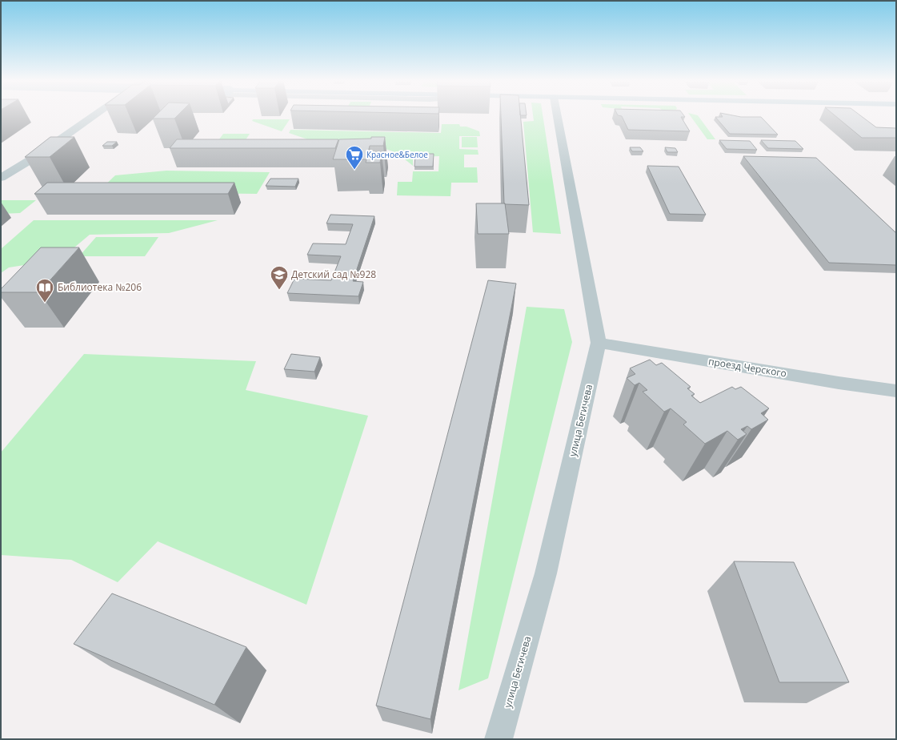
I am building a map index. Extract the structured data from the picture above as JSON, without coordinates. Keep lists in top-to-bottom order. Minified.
{"streets":{"street":["проезд Черского","улица Бегичева"]},"crossings":[["проезд Черского","улица Бегичева"]],"places":{"supermarket":["Красное&Белое"],"school or university":["Детский сад №928"],"library":["Библиотека №206"]}}
